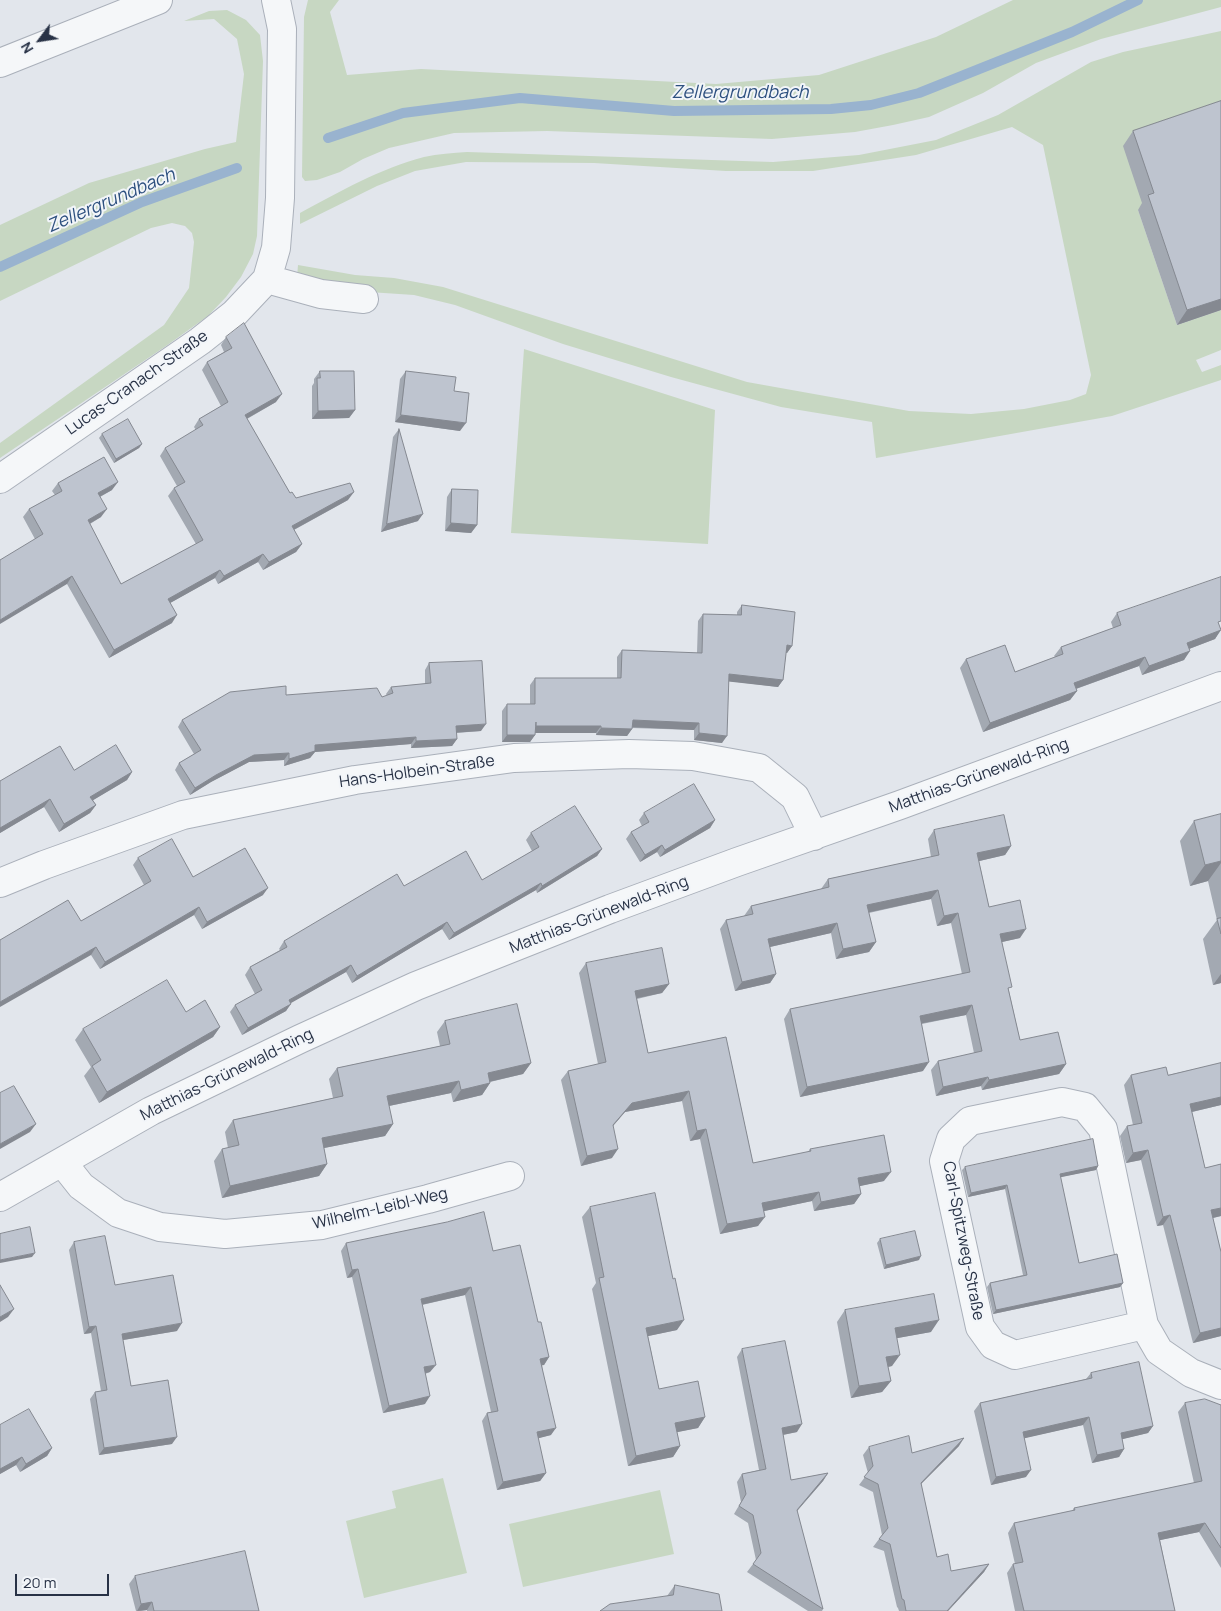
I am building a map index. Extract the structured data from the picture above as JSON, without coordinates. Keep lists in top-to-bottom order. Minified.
{"streets":{"street":["Lucas-Cranach-Straße","Hans-Holbein-Straße","Matthias-Grünewald-Ring","Wilhelm-Leibl-Weg","Carl-Spitzweg-Straße"]},"crossings":[["Hans-Holbein-Straße","Matthias-Grünewald-Ring"],["Matthias-Grünewald-Ring","Wilhelm-Leibl-Weg"]],"water":["Zellergrundbach"],"scale_bar":"20 m","north":"bottom left"}
